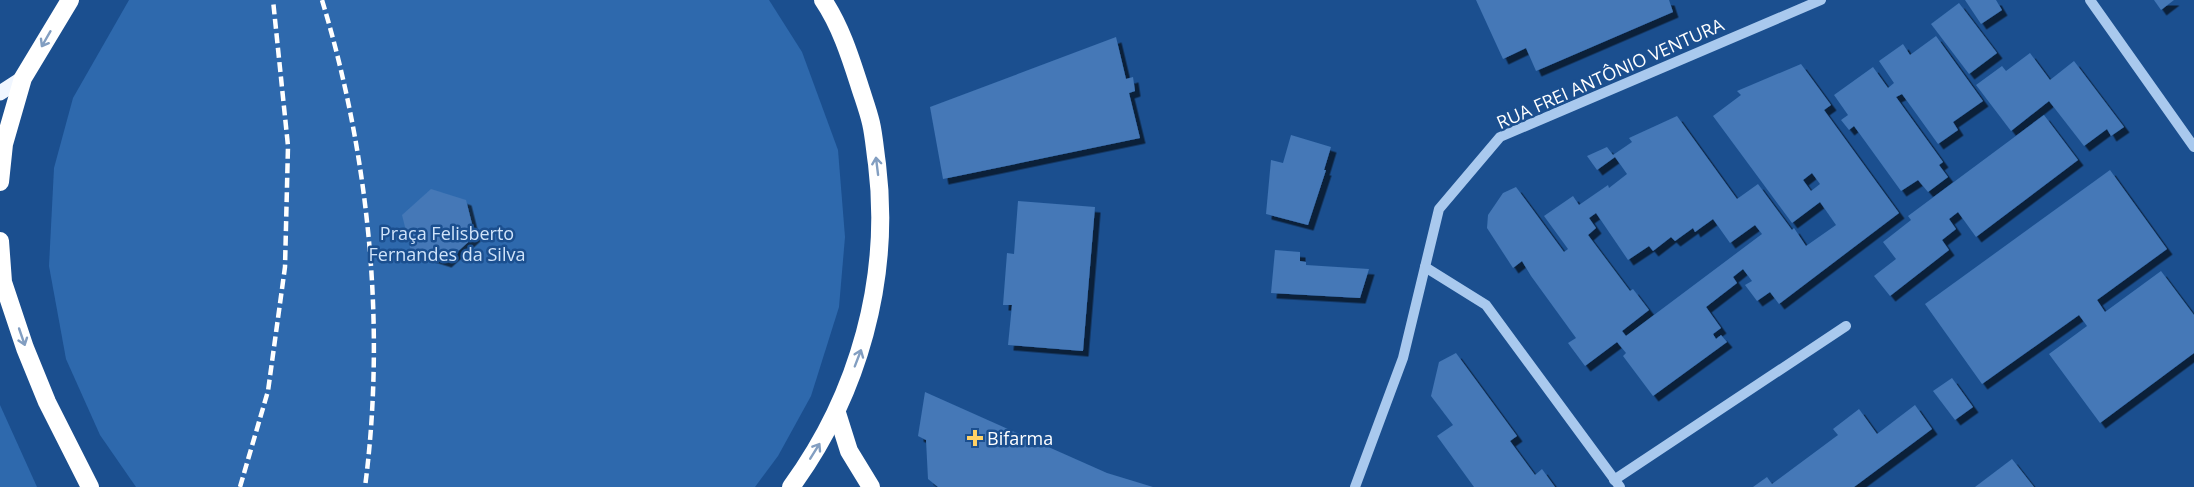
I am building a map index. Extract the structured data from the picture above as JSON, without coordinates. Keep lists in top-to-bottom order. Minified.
{"streets":{"street":["RUA FREI ANTÔNIO VENTURA"]},"parks":["Praça Felisberto Fernandes da Silva"],"places":{"health":["Bifarma"]}}
